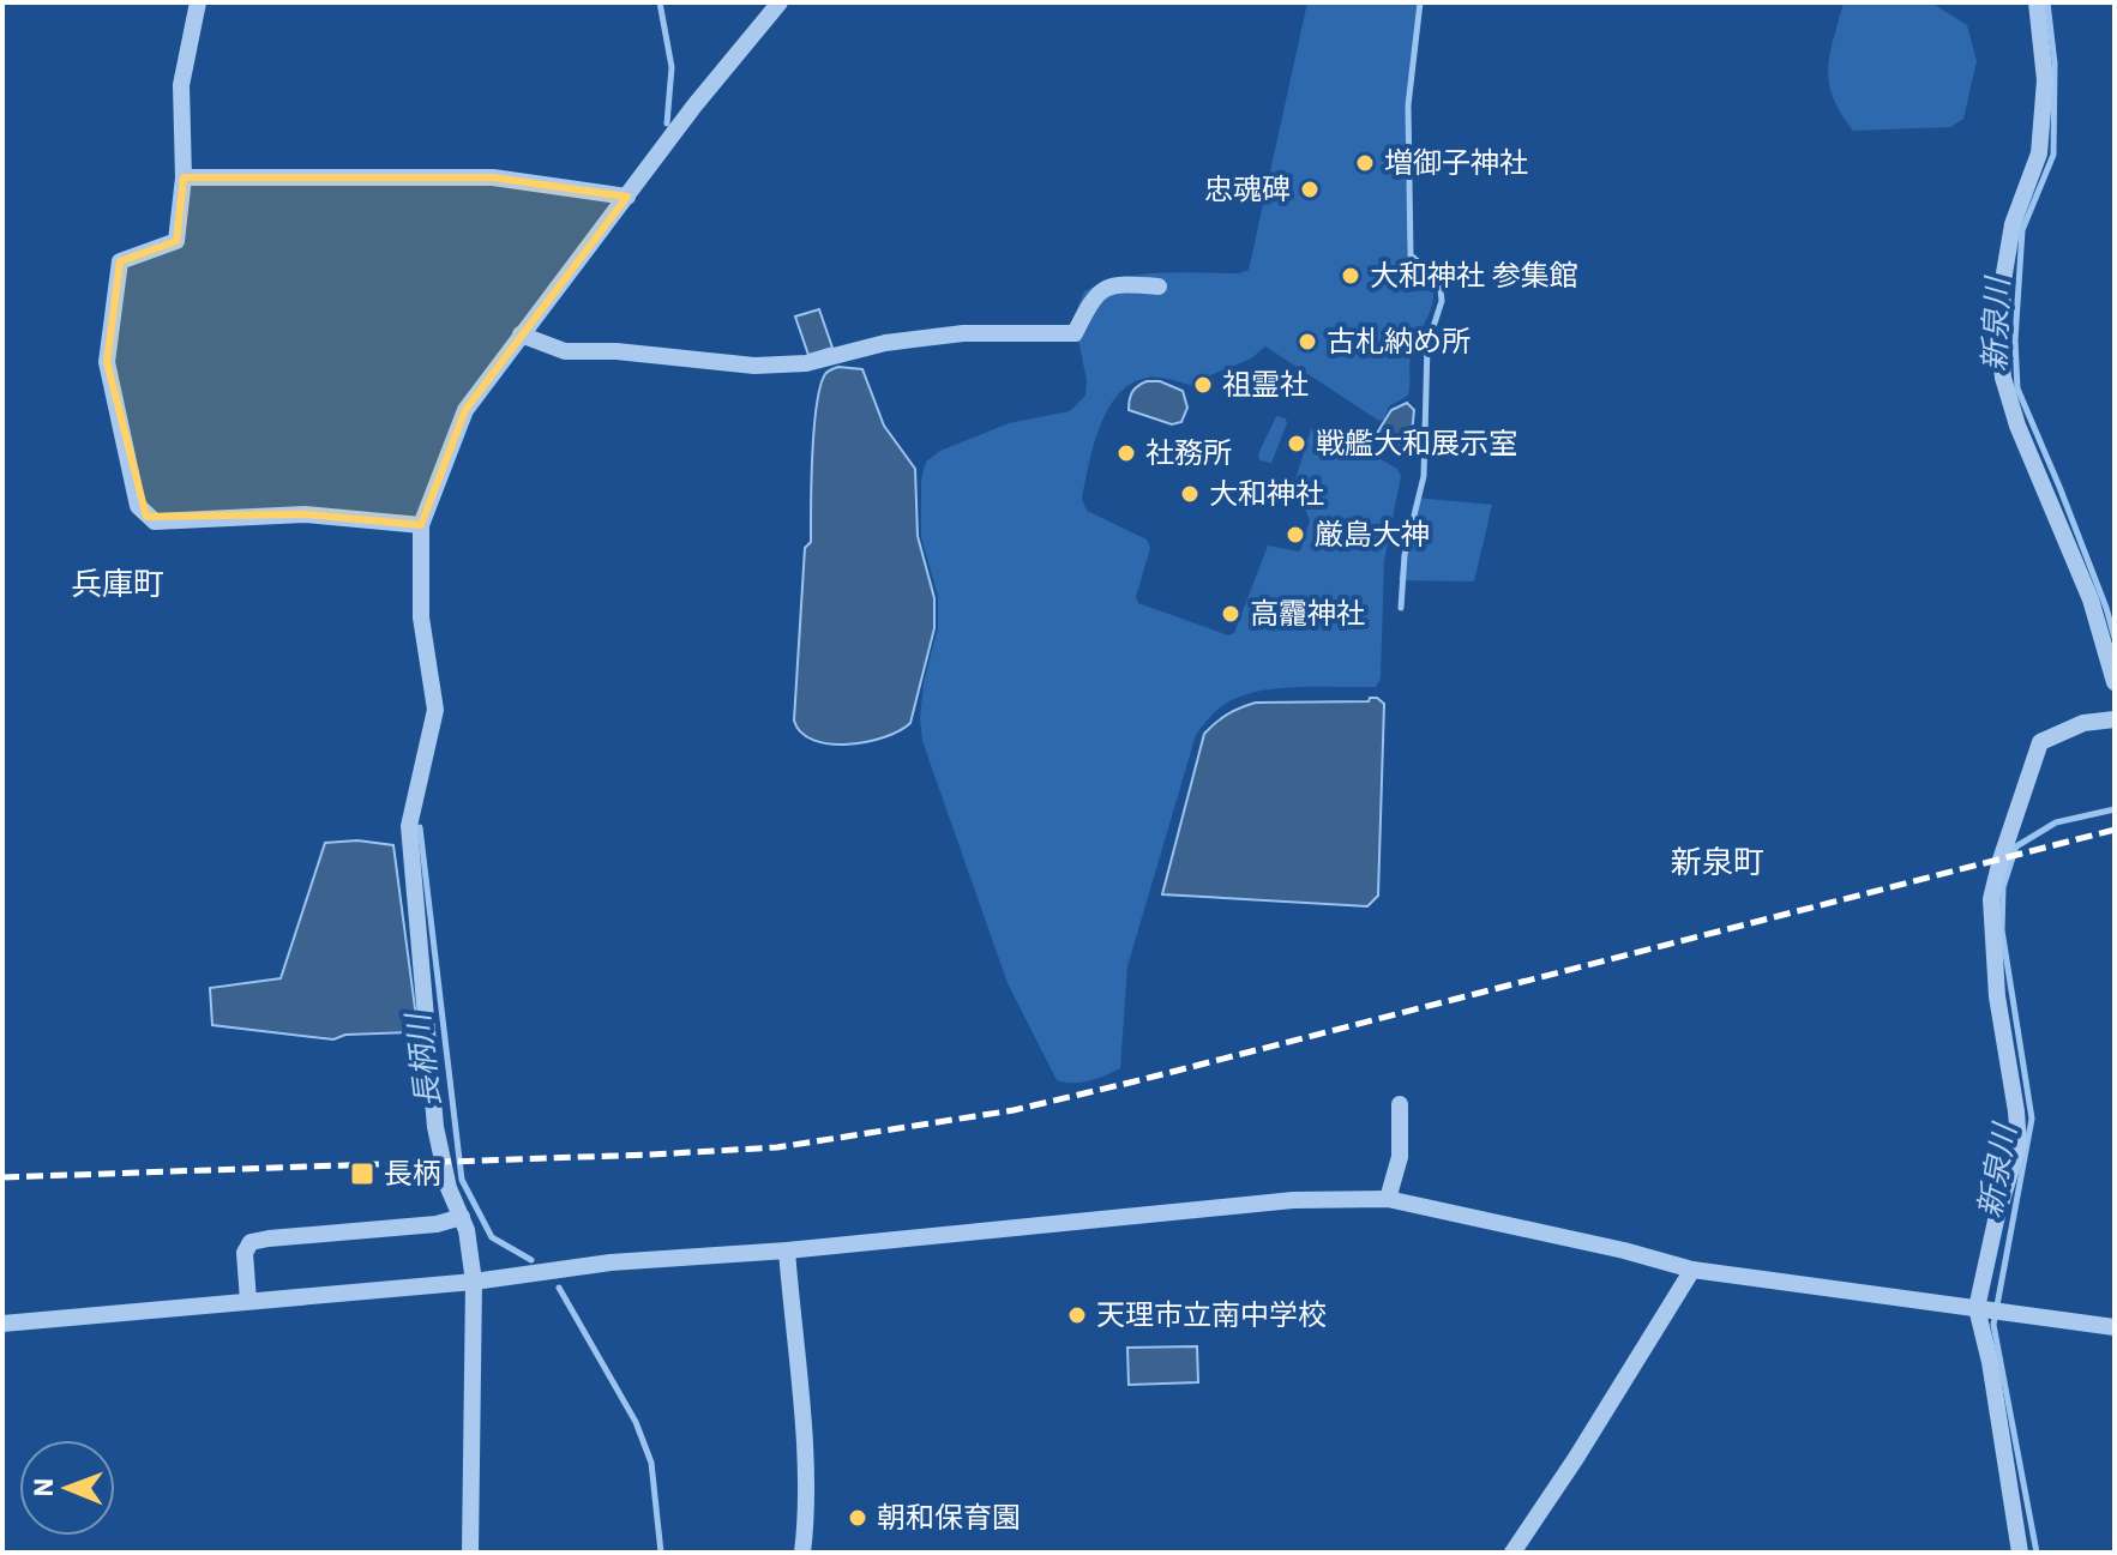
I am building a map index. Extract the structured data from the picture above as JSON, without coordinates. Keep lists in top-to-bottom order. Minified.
{"districts":["兵庫町","新泉町"],"water":["新泉川","長柄川"],"places":{"other":["増御子神社","忠魂碑","大和神社 参集館","古札納め所","祖霊社","戦艦大和展示室","社務所","大和神社","厳島大神","高龗神社","天理市立南中学校","朝和保育園"],"transit":["長柄"]},"north":"left"}
